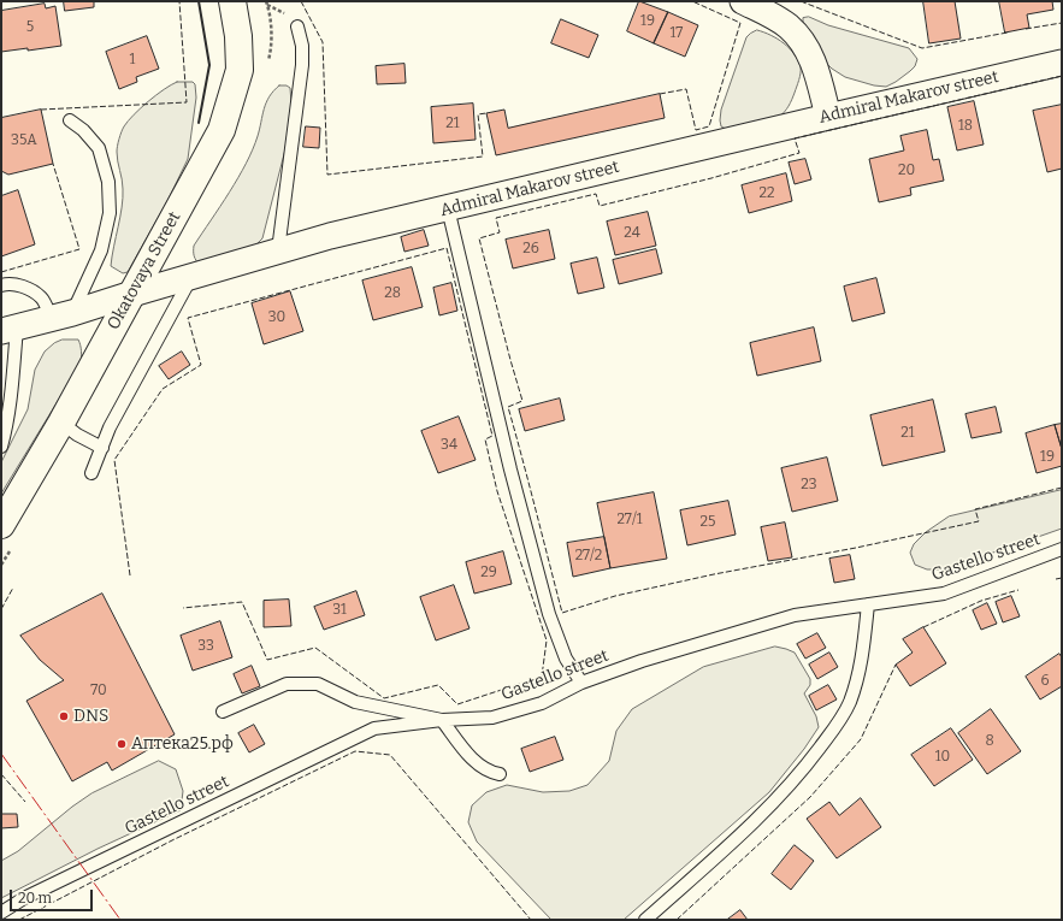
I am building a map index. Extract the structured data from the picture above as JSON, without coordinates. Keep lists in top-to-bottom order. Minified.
{"streets":{"main road":["Okatovaya Street"],"street":["Admiral Makarov street"],"lane":["Gastello street"]},"crossings":[["Admiral Makarov street","Okatovaya Street"]],"places":["DNS","Аптека25.рф"],"house_numbers":["19","5","17","1","21","18","35А","20","22","24","26","28","30","21","34","19","23","27/1","25","27/2","29","31","33","6","70","8","10"],"scale_bar":"20 m"}
